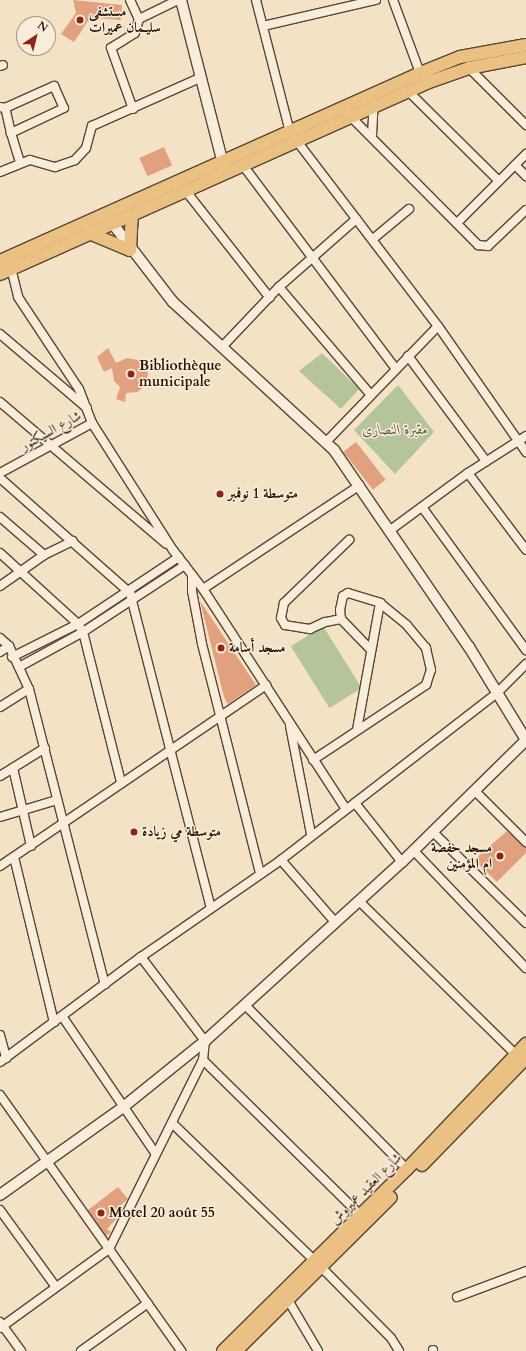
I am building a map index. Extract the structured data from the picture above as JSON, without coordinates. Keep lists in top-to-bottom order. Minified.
{"streets":{"main road":["شارع العقيد عميروش"],"street":["شارع السيكتور"]},"parks":["مقبرة النصارى"],"places":["مستشفى سليـمان عميرات","Bibliothèque municipale","متوسطة 1 نوفمبر","مسجد أسامة","متوسطة مي زيادة","مسجد حفصة ام المؤمنين","Motel 20 août 55"],"north":"top right"}
